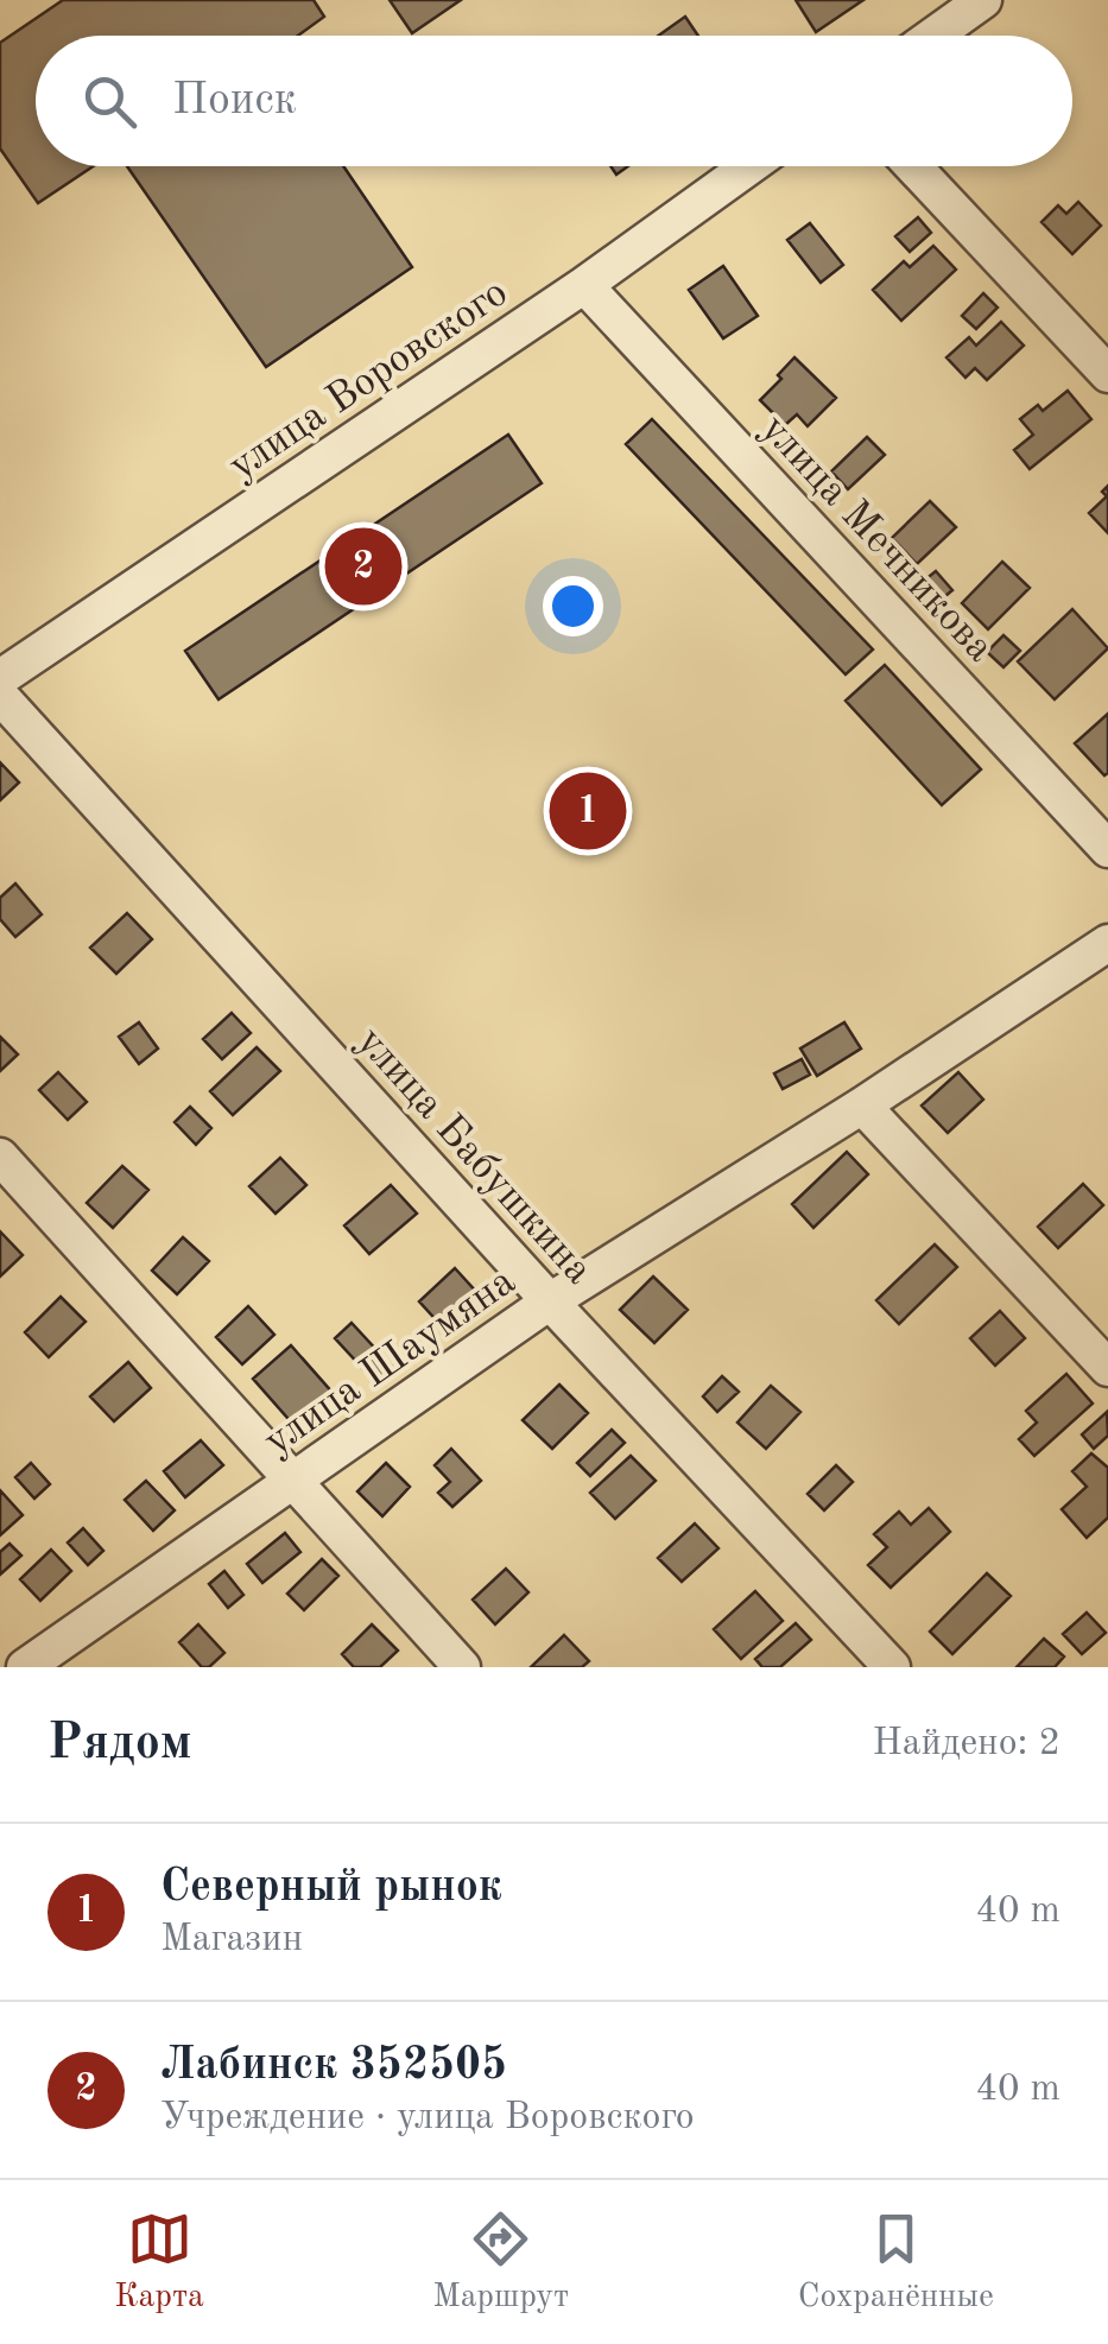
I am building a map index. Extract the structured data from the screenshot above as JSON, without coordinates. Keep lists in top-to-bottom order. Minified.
{"streets":{"street":["улица Воровского","улица Мечникова","улица Бабушкина","улица Шаумяна"]},"crossings":[["улица Воровского","улица Мечникова"],["улица Бабушкина","улица Шаумяна"]],"page":{"search":"Поиск","pins":["2","1"],"heading":["Рядом","Найдено: 2"],"list":[{"mark":"1","name":"Северный рынок","note":"Магазин","value":"40 m"},{"mark":"2","name":"Лабинск 352505","note":"Учреждение · улица Воровского","value":"40 m"}],"nav":["Карта","Маршрут","Сохранённые"]}}
